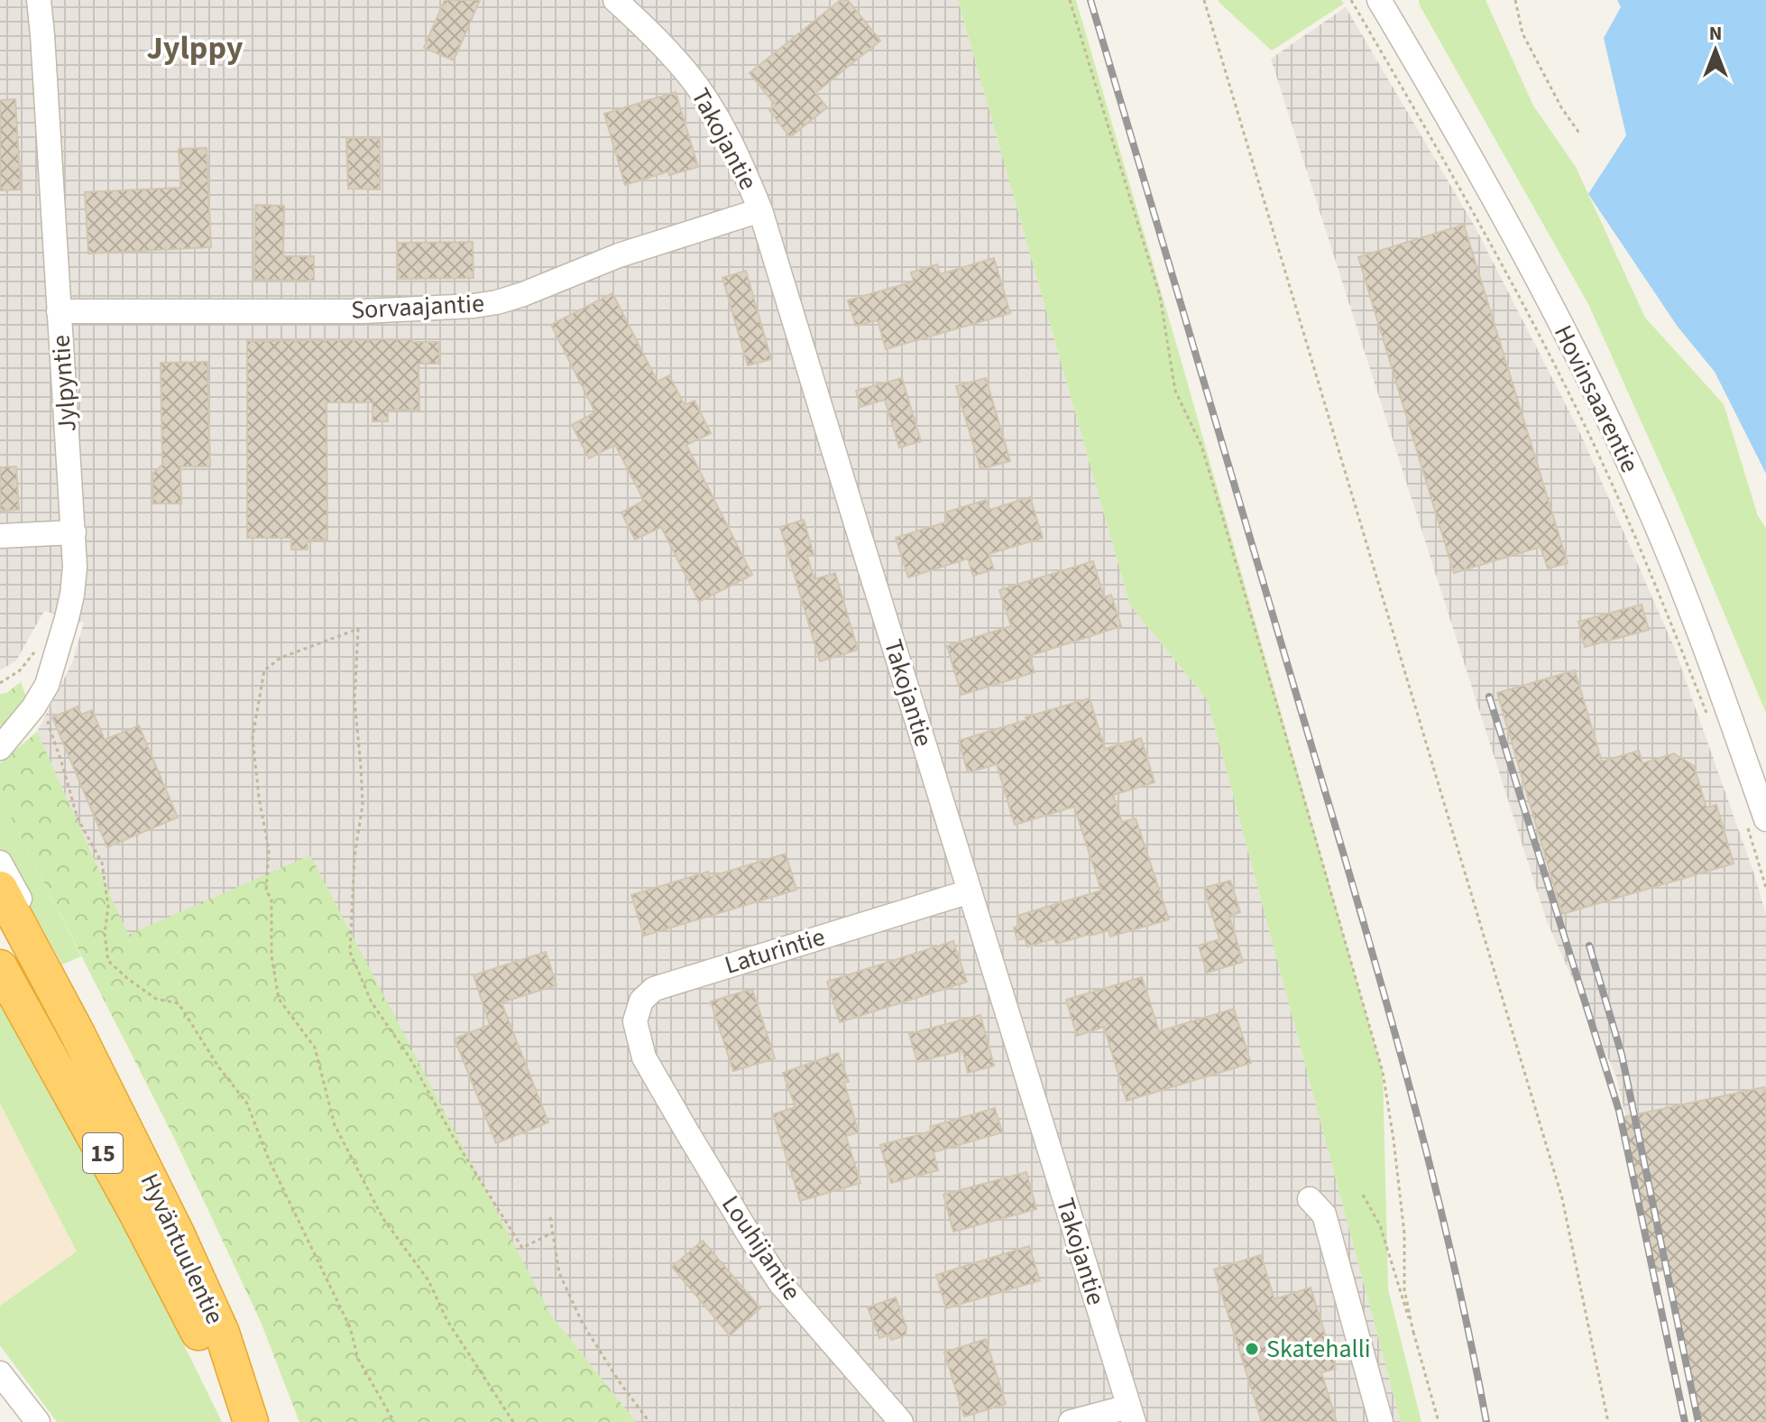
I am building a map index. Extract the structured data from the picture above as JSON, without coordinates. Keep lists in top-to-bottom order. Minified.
{"streets":{"highway":["15","Hyväntuulentie"],"street":["Takojantie","Sorvaajantie","Jylpyntie","Hovinsaarentie","Laturintie","Louhijantie"]},"crossings":[["Takojantie","Sorvaajantie"],["Takojantie","Laturintie"],["Sorvaajantie","Jylpyntie"],["Laturintie","Louhijantie"]],"districts":["Jylppy"],"places":["Skatehalli"],"north":"top"}
